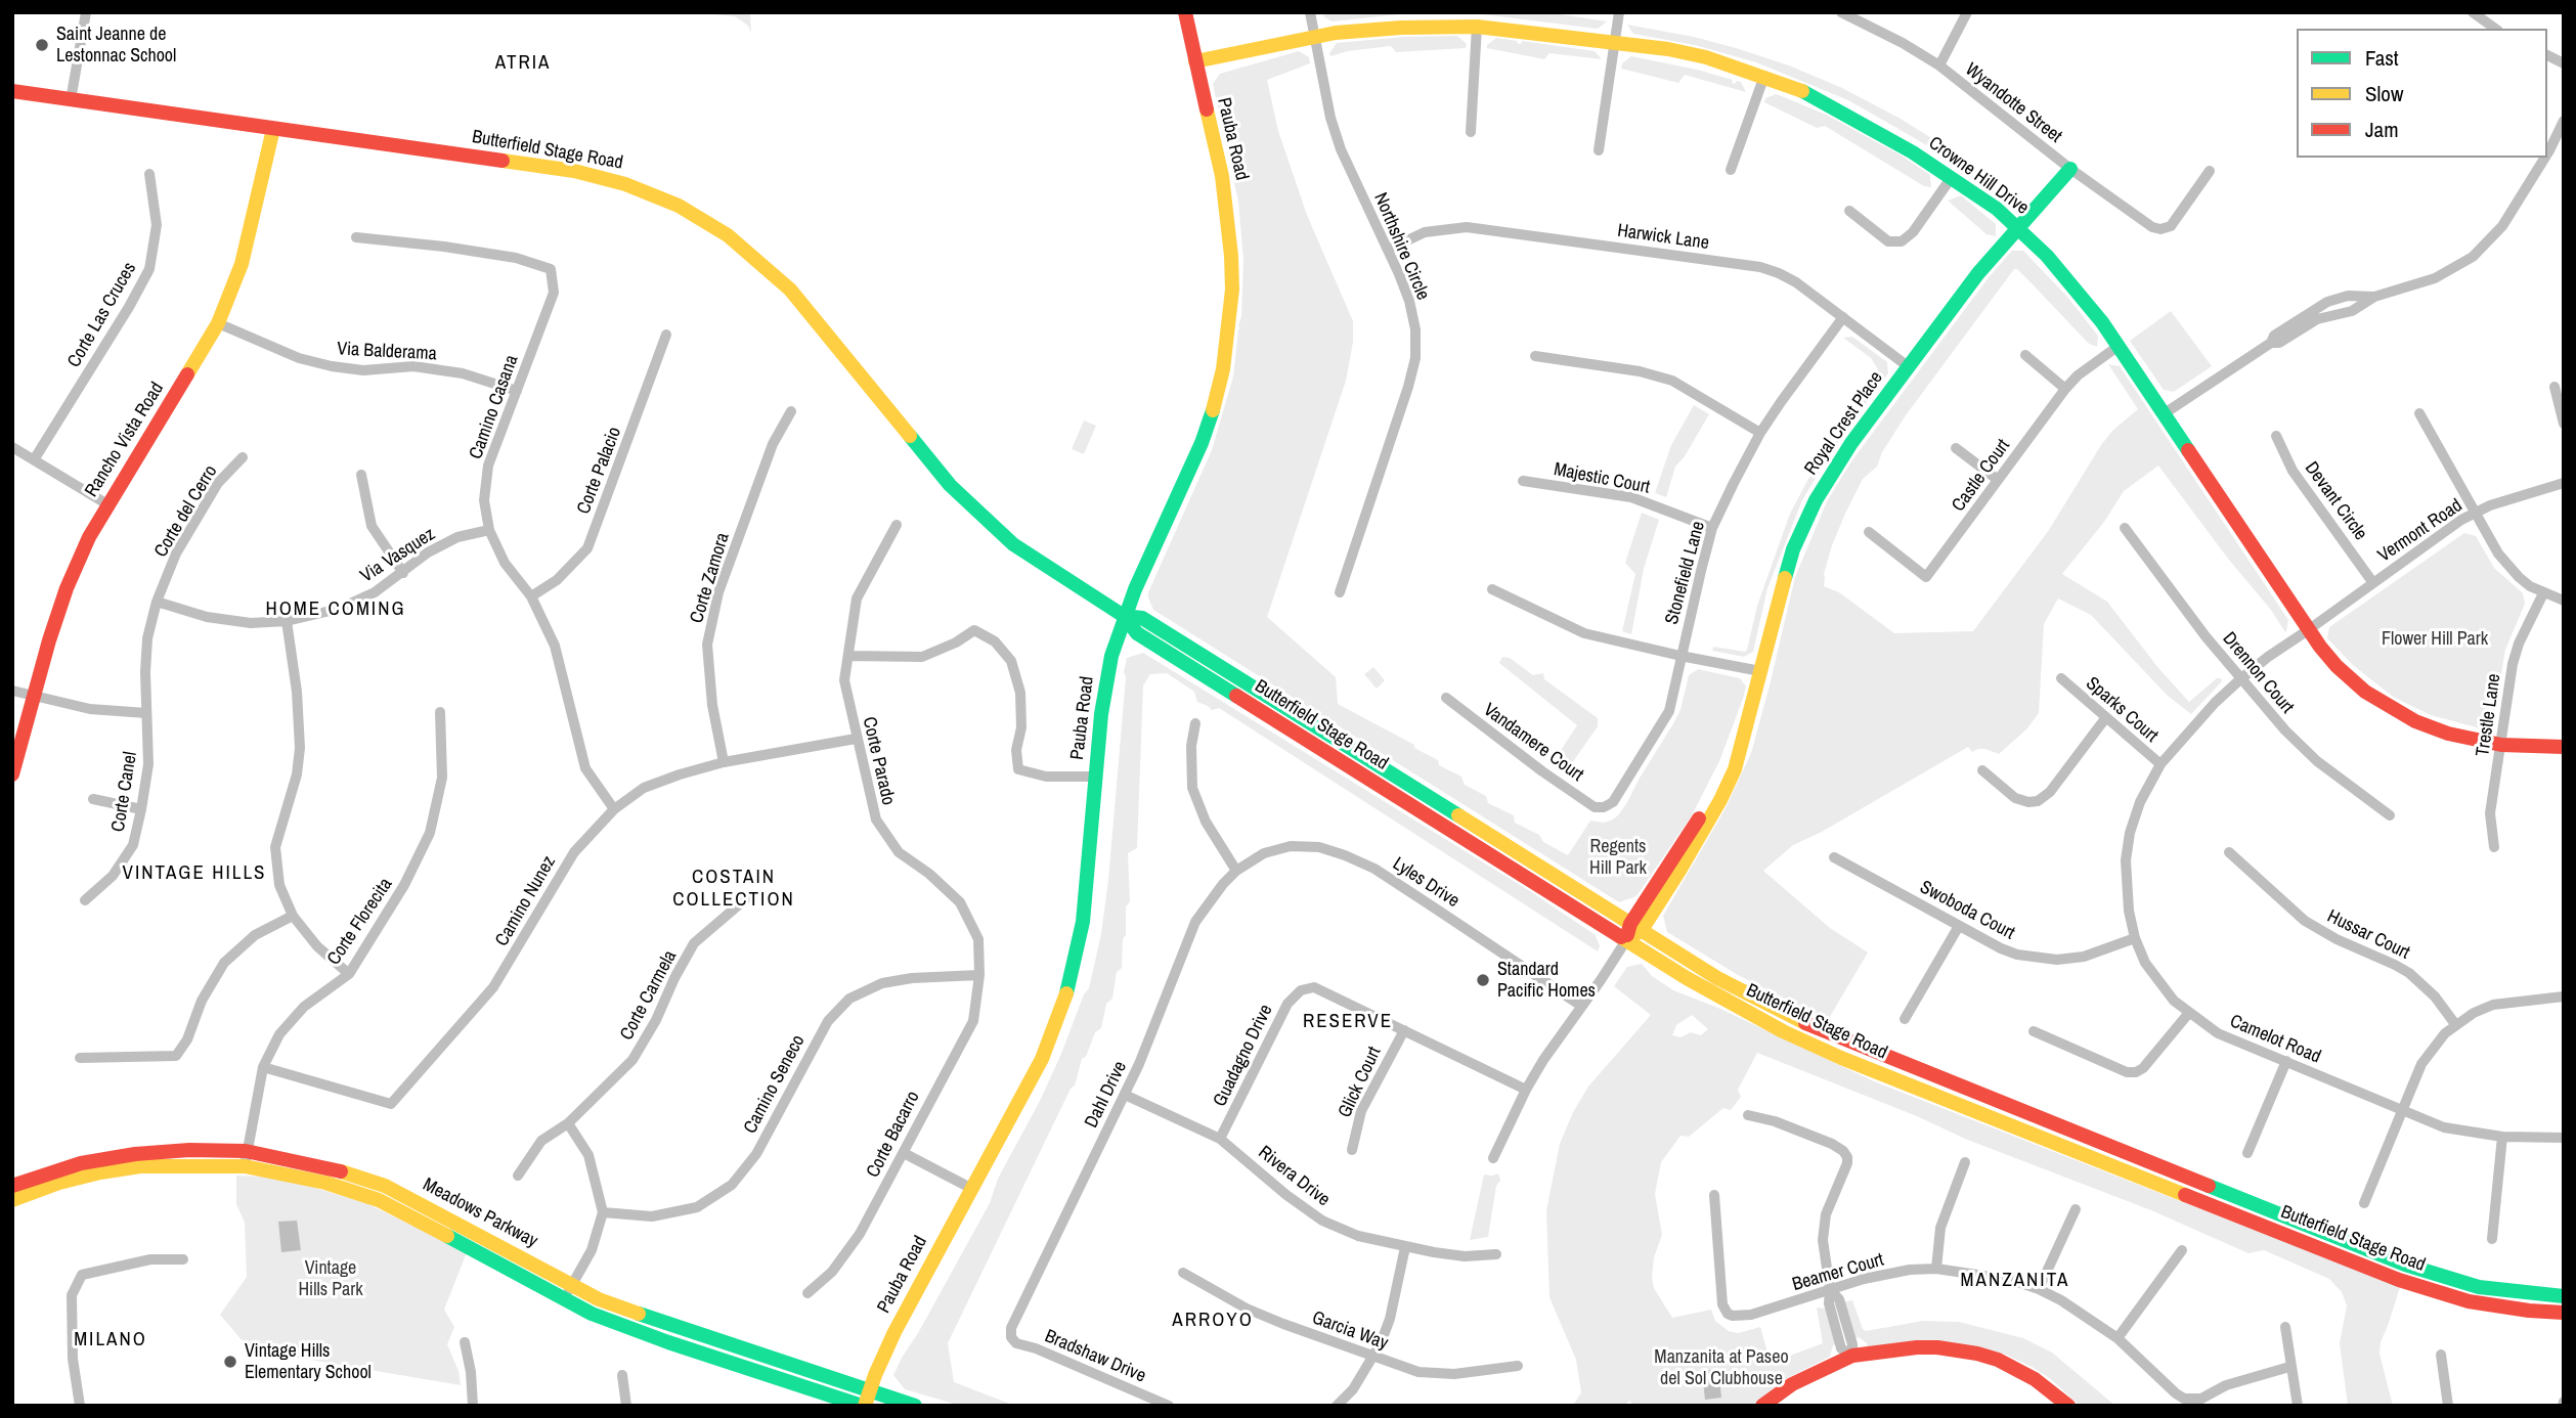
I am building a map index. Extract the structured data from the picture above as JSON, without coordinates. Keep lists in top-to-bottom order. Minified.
{"streets":{"main road":["Pauba Road","Butterfield Stage Road","Crowne Hill Drive","Royal Crest Place","Rancho Vista Road","Meadows Parkway"],"street":["Wyandotte Street","Harwick Lane","Northshire Circle","Corte Las Cruces","Via Balderama","Camino Casana","Corte Palacio","Castle Court","Majestic Court","Devant Circle","Corte del Cerro","Vermont Road","Via Vasquez","Stonefield Lane","Corte Zamora","Drennon Court","Sparks Court","Trestle Lane","Vandamere Court","Corte Parado","Corte Canel","Lyles Drive","Camino Nunez","Swoboda Court","Corte Florecita","Hussar Court","Corte Carmela","Camelot Road","Guadagno Drive","Glick Court","Camino Seneco","Dahl Drive","Corte Bacarro","Rivera Drive","Beamer Court","Garcia Way","Bradshaw Drive"]},"crossings":[["Wyandotte Street","Royal Crest Place"],["Pauba Road","Butterfield Stage Road"],["Pauba Road","Crowne Hill Drive"],["Pauba Road","Meadows Parkway"],["Butterfield Stage Road","Royal Crest Place"],["Butterfield Stage Road","Rancho Vista Road"],["Crowne Hill Drive","Northshire Circle"],["Crowne Hill Drive","Royal Crest Place"],["Crowne Hill Drive","Castle Court"],["Crowne Hill Drive","Vermont Road"],["Crowne Hill Drive","Trestle Lane"],["Crowne Hill Drive","Camelot Road"],["Harwick Lane","Northshire Circle"],["Harwick Lane","Royal Crest Place"],["Harwick Lane","Stonefield Lane"],["Via Balderama","Camino Casana"],["Via Balderama","Rancho Vista Road"],["Camino Casana","Corte Palacio"],["Camino Casana","Via Vasquez"],["Camino Casana","Camino Nunez"],["Majestic Court","Stonefield Lane"],["Devant Circle","Vermont Road"],["Corte del Cerro","Via Vasquez"],["Corte del Cerro","Corte Canel"],["Vermont Road","Camelot Road"],["Stonefield Lane","Vandamere Court"],["Corte Zamora","Camino Nunez"],["Drennon Court","Camelot Road"],["Sparks Court","Camelot Road"],["Corte Parado","Camino Nunez"],["Corte Parado","Camino Seneco"],["Corte Parado","Corte Bacarro"],["Lyles Drive","Dahl Drive"],["Camino Nunez","Corte Florecita"],["Swoboda Court","Camelot Road"],["Corte Florecita","Meadows Parkway"],["Guadagno Drive","Glick Court"],["Guadagno Drive","Rivera Drive"],["Camino Seneco","Corte Bacarro"],["Dahl Drive","Rivera Drive"],["Dahl Drive","Bradshaw Drive"]],"districts":["ATRIA","HOME COMING","VINTAGE HILLS","COSTAIN COLLECTION","RESERVE","MANZANITA","ARROYO","MILANO"],"parks":["Flower Hill Park","Regents Hill Park","Vintage Hills Park","Manzanita at Paseo del Sol Clubhouse"],"places":["Saint Jeanne de Lestonnac School","Standard Pacific Homes","Vintage Hills Elementary School"],"legend":["Fast","Slow","Jam"]}
